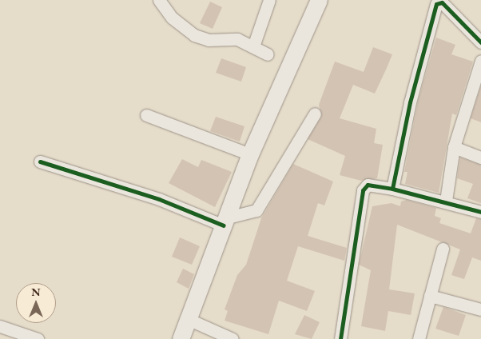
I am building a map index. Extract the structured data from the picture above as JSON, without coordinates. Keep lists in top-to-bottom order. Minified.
{"north":"top"}
